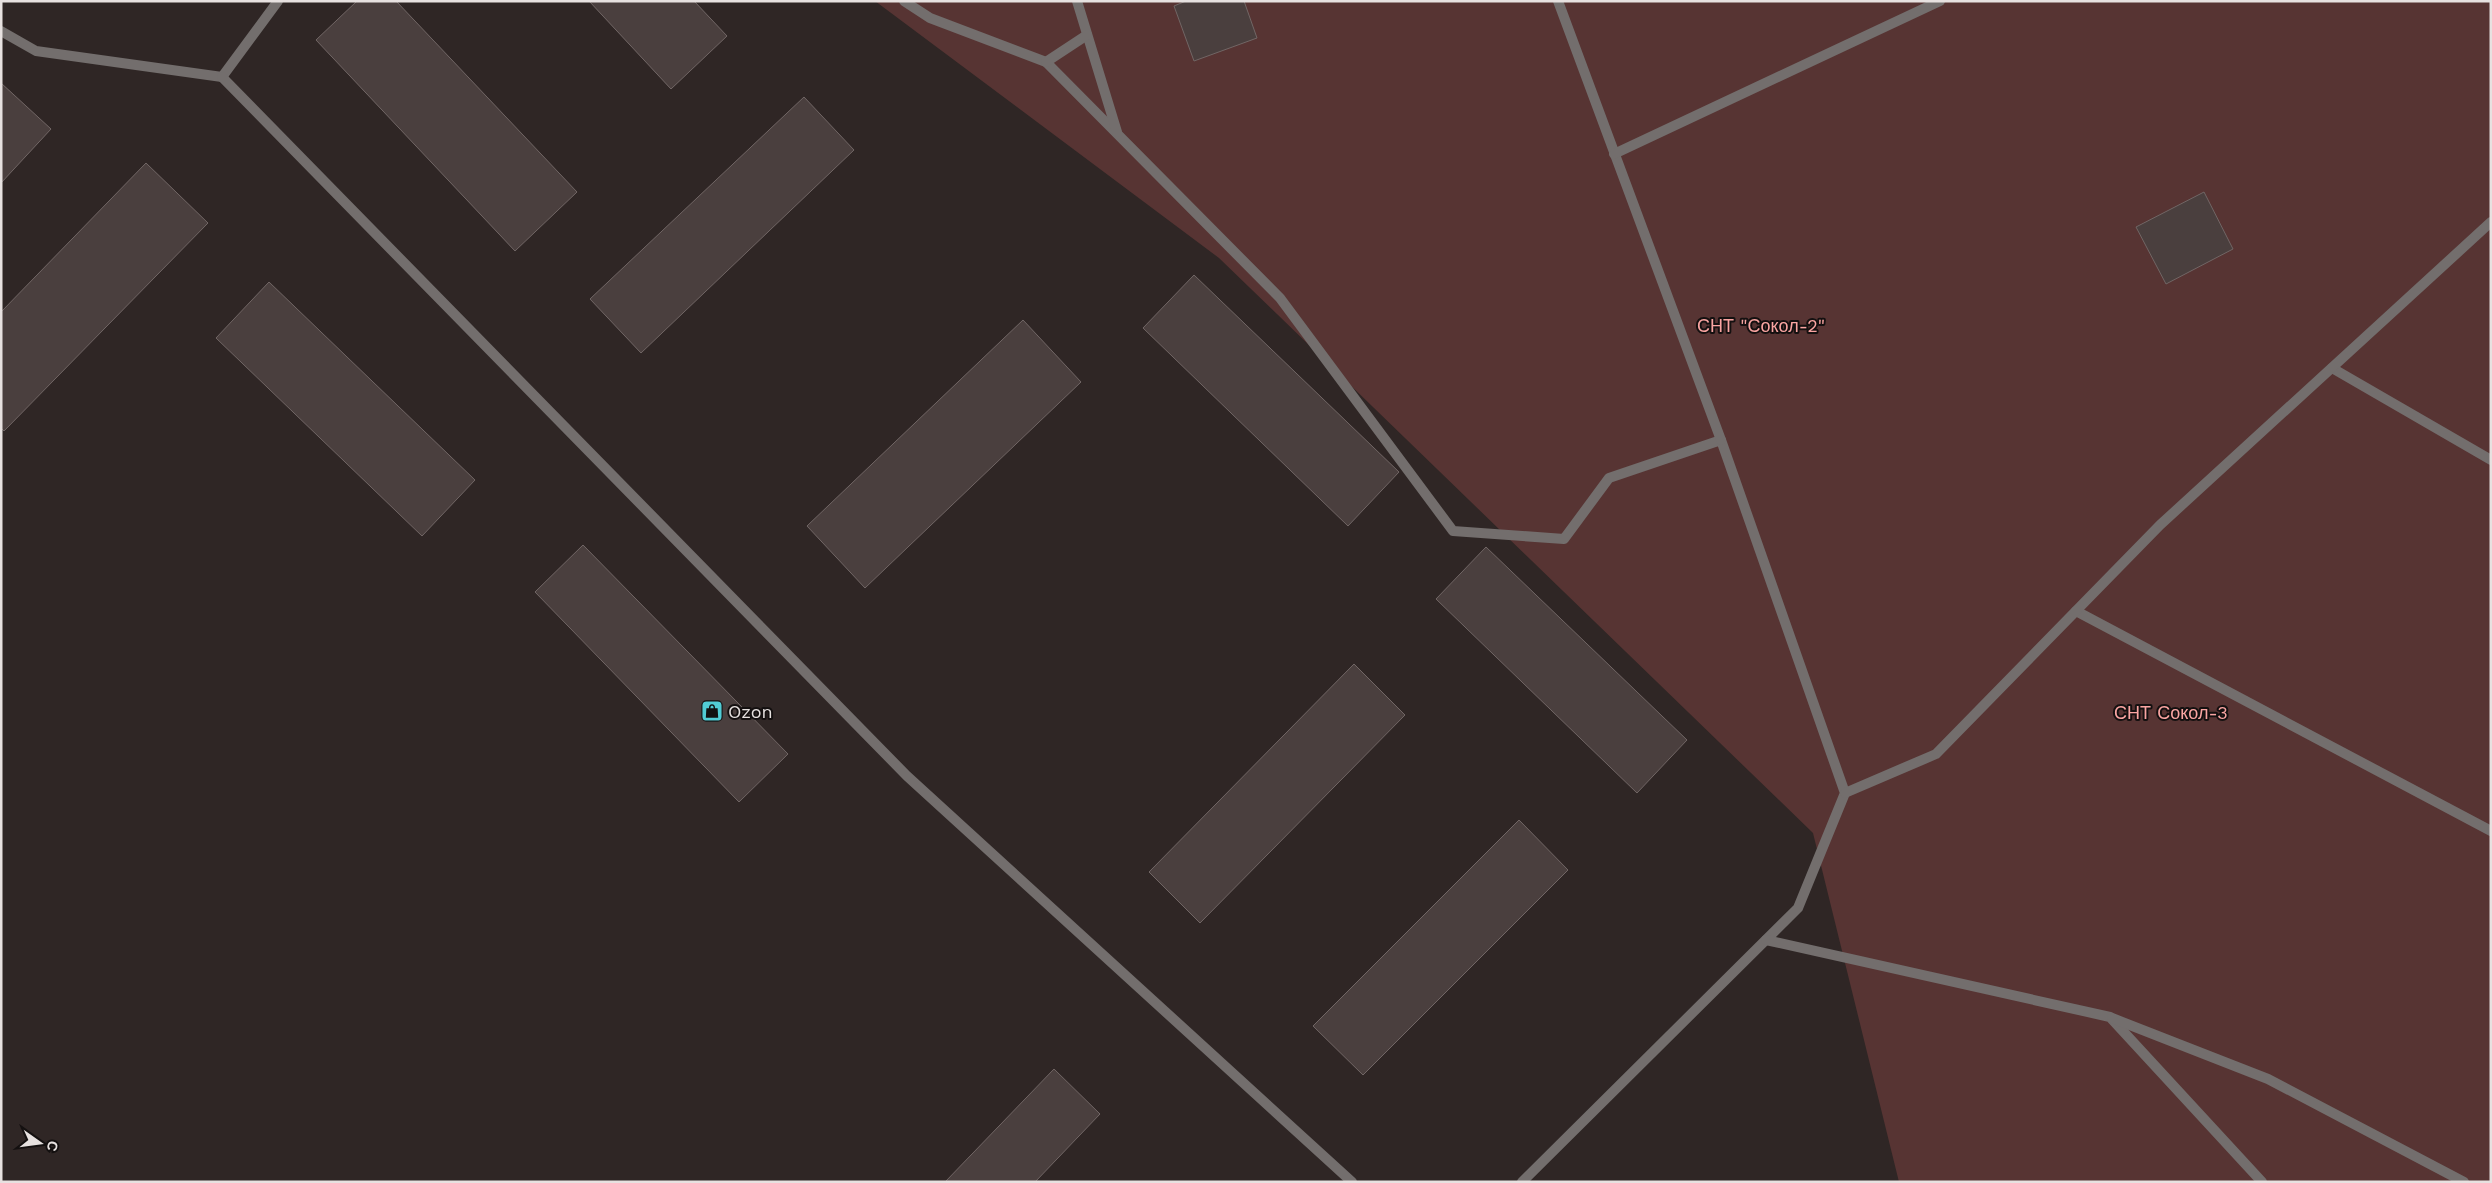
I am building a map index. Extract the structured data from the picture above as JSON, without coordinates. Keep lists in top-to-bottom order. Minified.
{"parks":["СНТ \"Сокол-2\"","СНТ Сокол-3"],"places":{"shop":["Ozon"]},"north":"right"}
